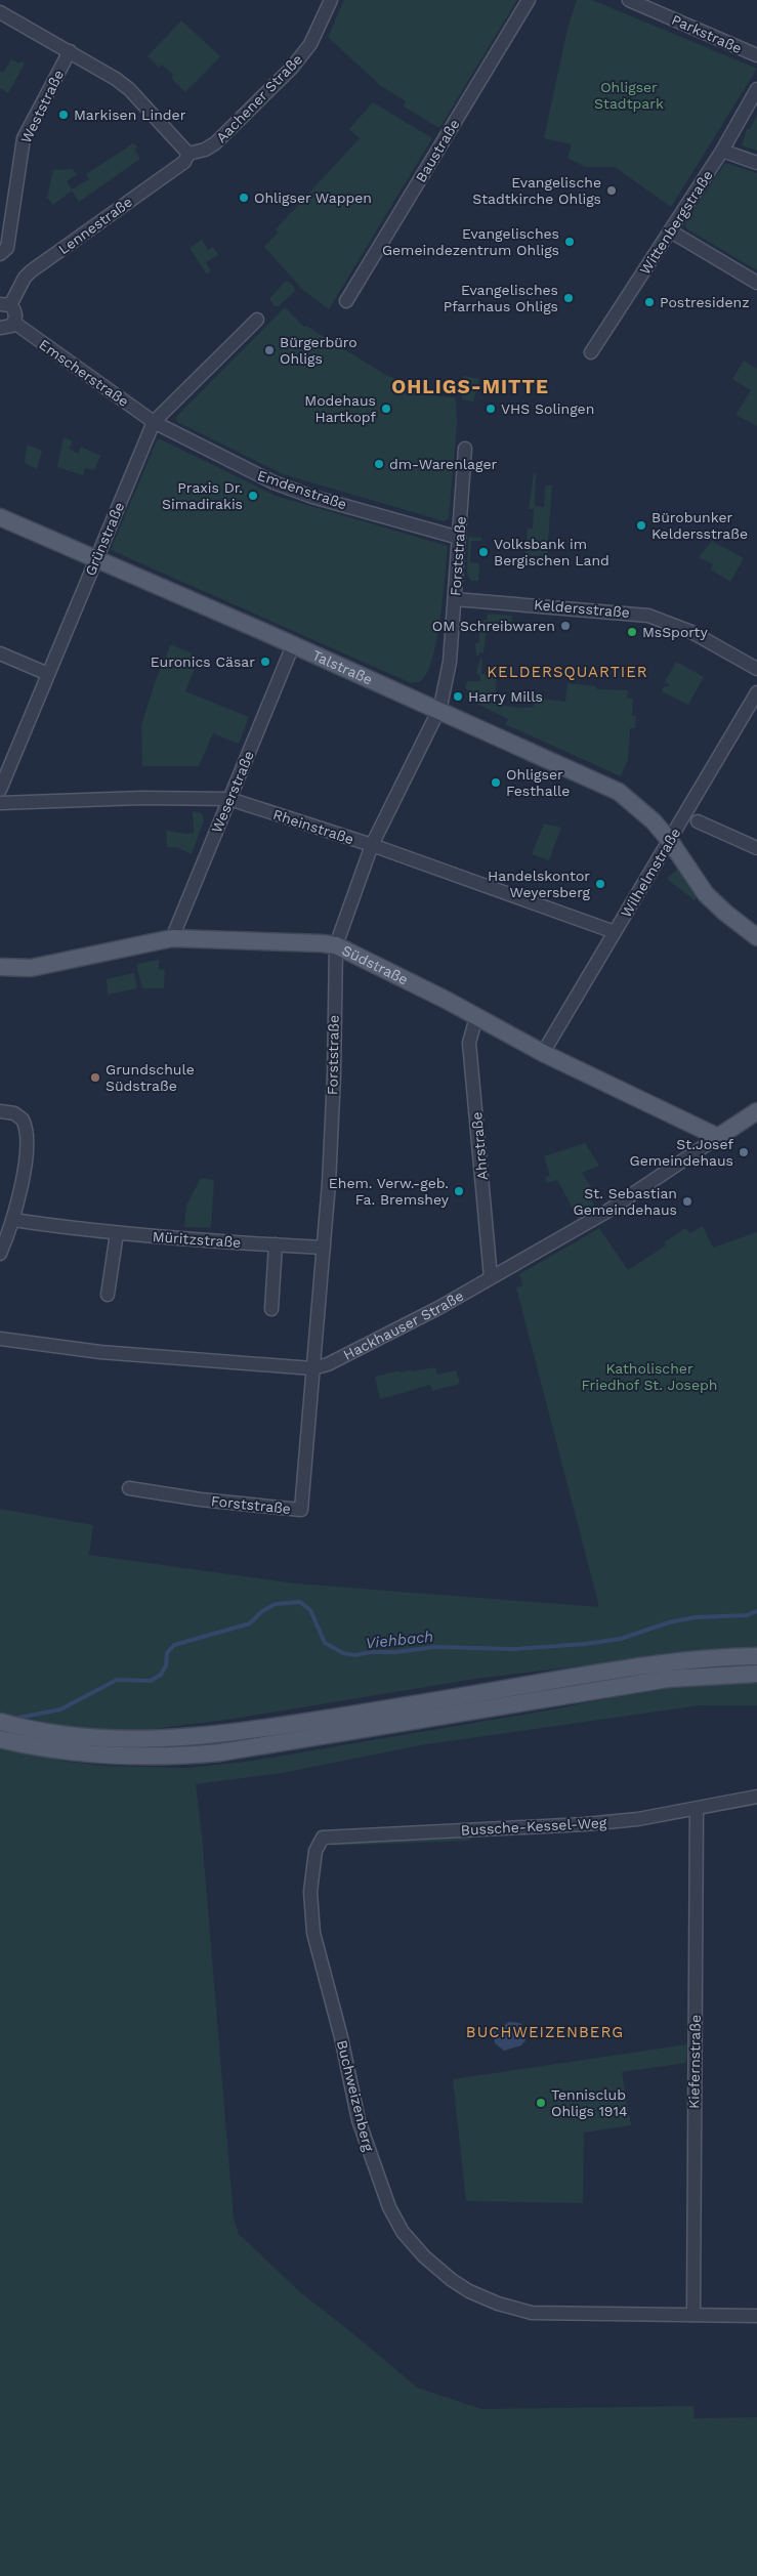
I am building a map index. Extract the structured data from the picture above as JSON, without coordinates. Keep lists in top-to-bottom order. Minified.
{"streets":{"main road":["Talstraße","Südstraße","Hackhauser Straße"],"street":["Parkstraße","Aachener Straße","Weststraße","Baustraße","Wittenbergstraße","Lennestraße","Emscherstraße","Emdenstraße","Grünstraße","Forststraße","Keldersstraße","Weserstraße","Rheinstraße","Wilhelmstraße","Ahrstraße","Müritzstraße","Bussche-Kessel-Weg","Kiefernstraße","Buchweizenberg"]},"crossings":[["Aachener Straße","Lennestraße"],["Lennestraße","Emscherstraße"],["Emscherstraße","Emdenstraße"],["Emscherstraße","Grünstraße"],["Emdenstraße","Grünstraße"],["Emdenstraße","Forststraße"],["Grünstraße","Talstraße"],["Forststraße","Keldersstraße"],["Forststraße","Talstraße"],["Forststraße","Rheinstraße"],["Forststraße","Südstraße"],["Forststraße","Müritzstraße"],["Forststraße","Hackhauser Straße"],["Talstraße","Weserstraße"],["Talstraße","Wilhelmstraße"],["Weserstraße","Rheinstraße"],["Weserstraße","Südstraße"],["Rheinstraße","Wilhelmstraße"],["Wilhelmstraße","Südstraße"],["Südstraße","Ahrstraße"],["Südstraße","Hackhauser Straße"],["Ahrstraße","Hackhauser Straße"],["Bussche-Kessel-Weg","Kiefernstraße"],["Bussche-Kessel-Weg","Buchweizenberg"],["Kiefernstraße","Buchweizenberg"]],"districts":["OHLIGS-MITTE","KELDERSQUARTIER","BUCHWEIZENBERG"],"water":["Viehbach"],"parks":["Ohligser Stadtpark","Katholischer Friedhof St. Joseph"],"places":["Markisen Linder","Evangelische Stadtkirche Ohligs","Ohligser Wappen","Evangelisches Gemeindezentrum Ohligs","Evangelisches Pfarrhaus Ohligs","Postresidenz","Bürgerbüro Ohligs","Modehaus Hartkopf","VHS Solingen","dm-Warenlager","Praxis Dr. Simadirakis","Bürobunker Keldersstraße","Volksbank im Bergischen Land","OM Schreibwaren","MsSporty","Euronics Cäsar","Harry Mills","Ohligser Festhalle","Handelskontor Weyersberg","Grundschule Südstraße","St.Josef Gemeindehaus","Ehem. Verw.-geb. Fa. Bremshey","St. Sebastian Gemeindehaus","Tennisclub Ohligs 1914"]}
